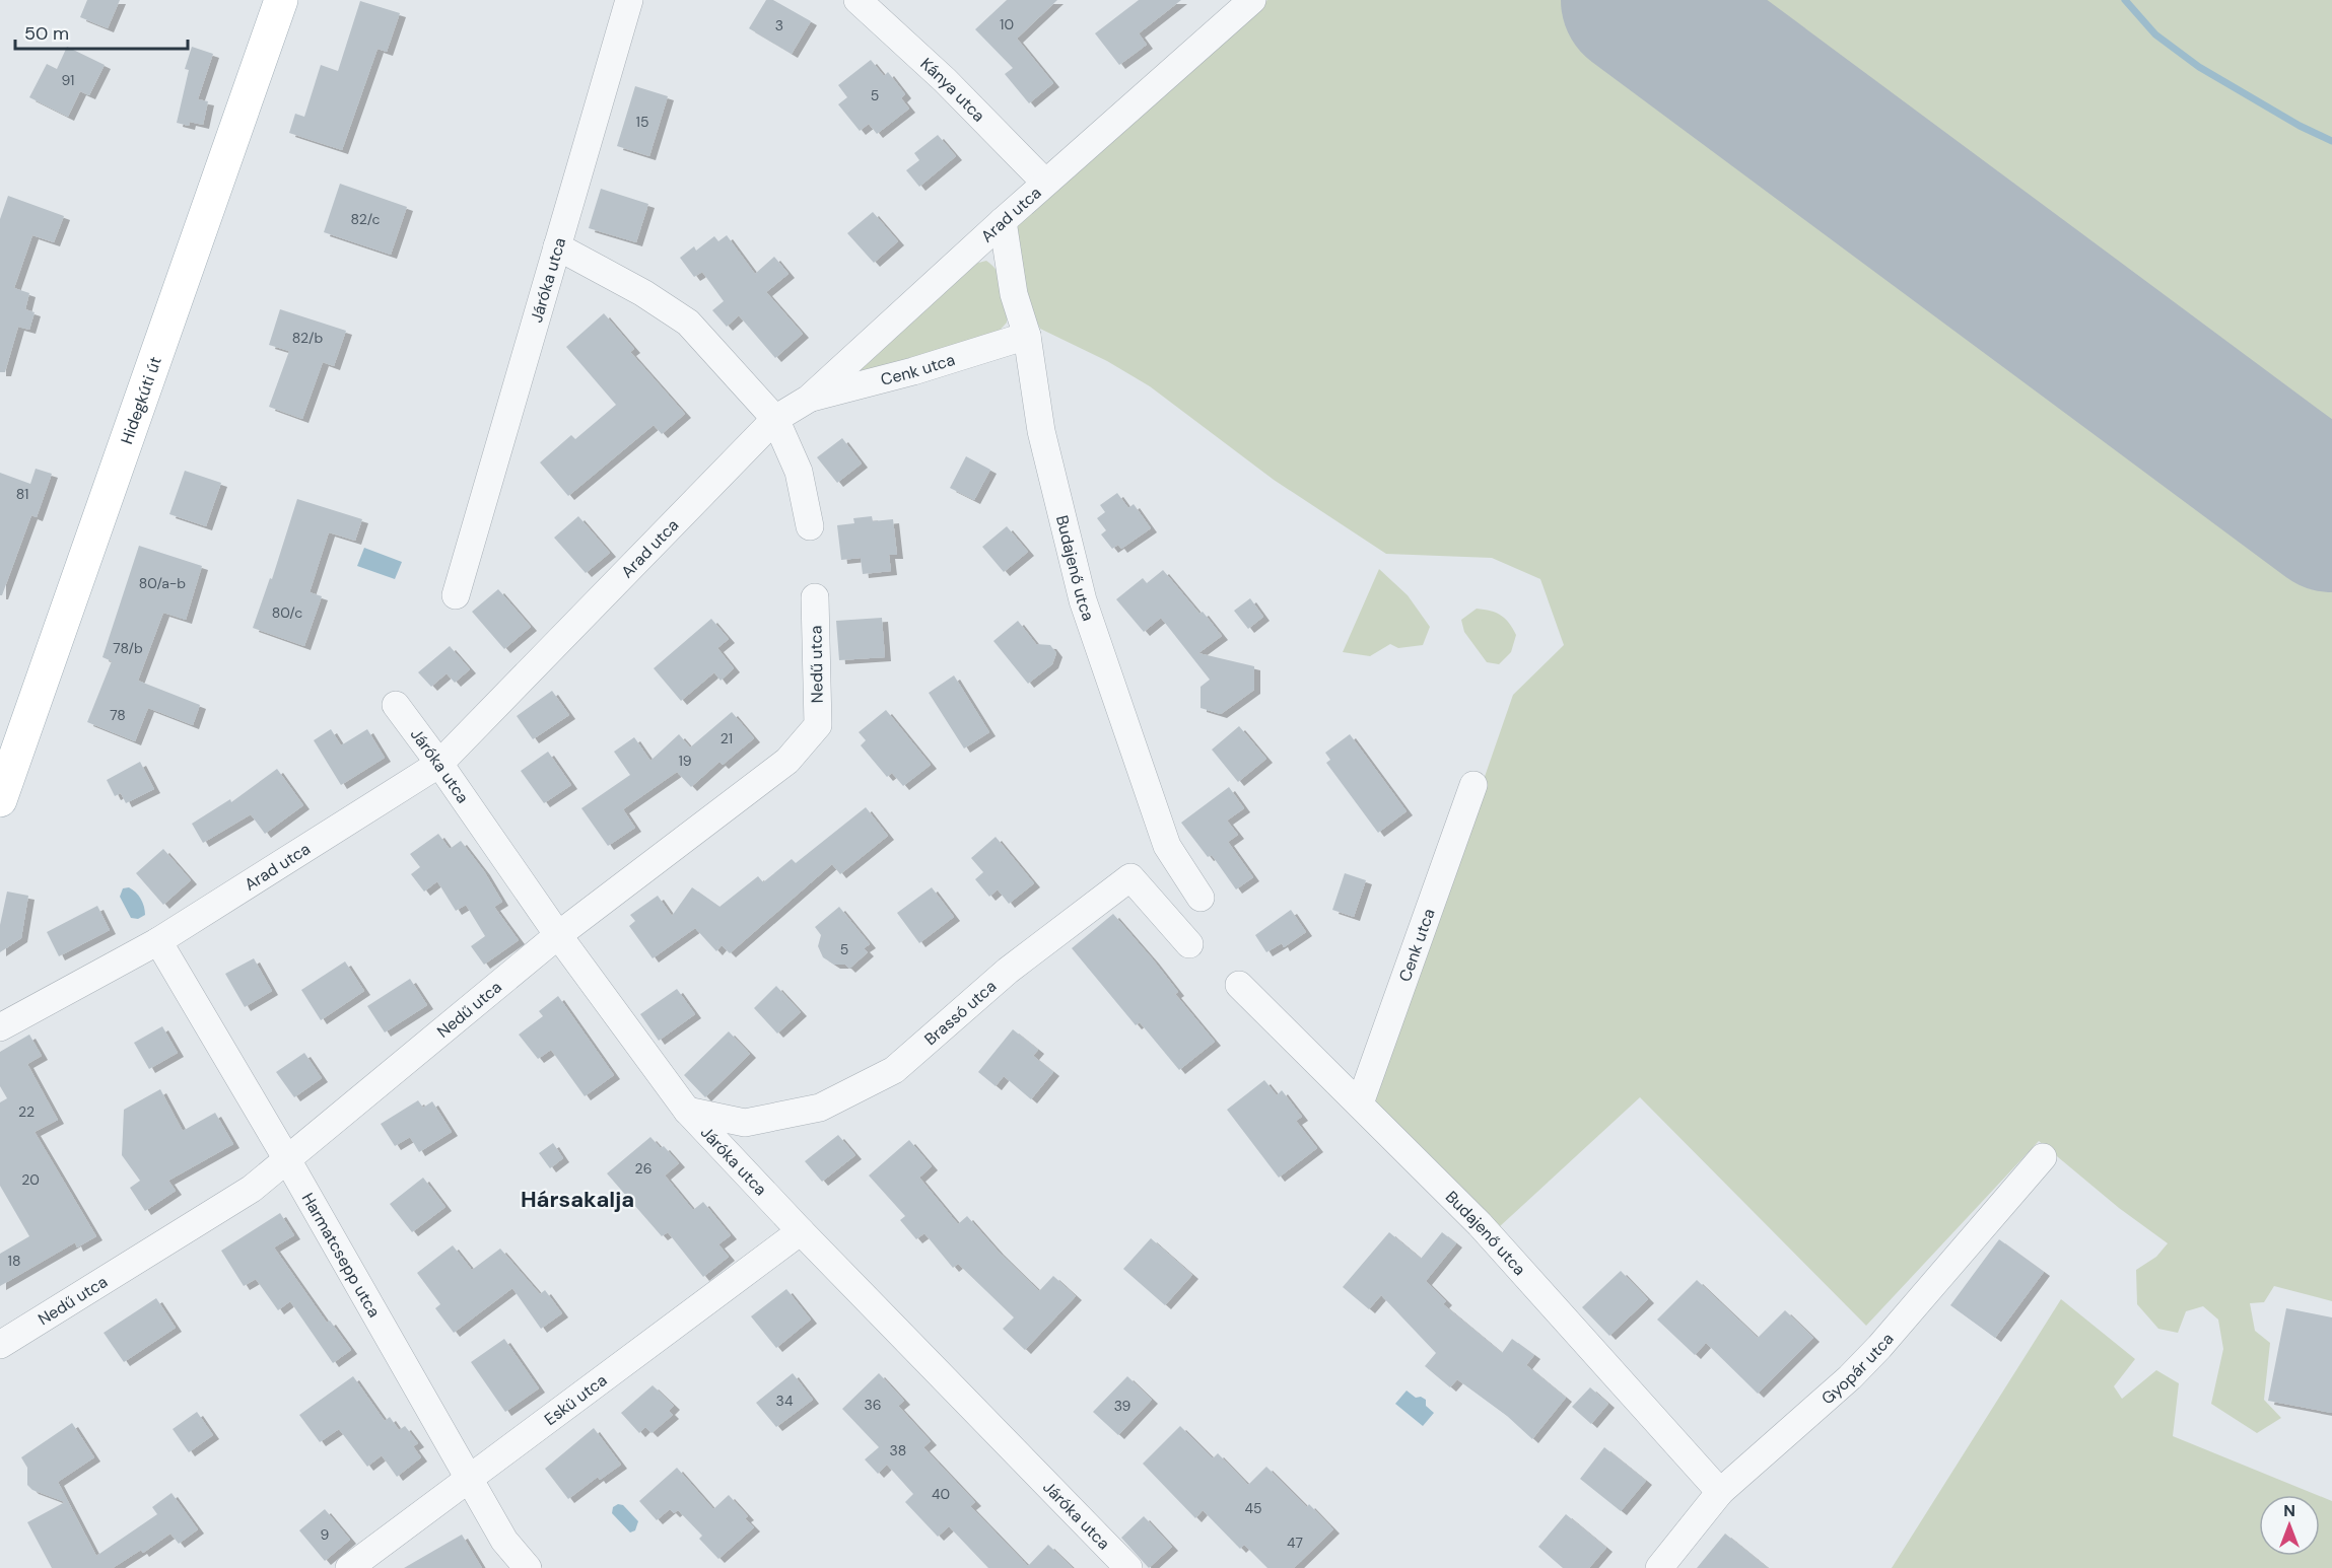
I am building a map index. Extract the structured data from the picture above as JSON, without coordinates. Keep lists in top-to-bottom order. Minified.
{"streets":{"main road":["Hidegkúti út"],"street":["Kánya utca","Arad utca","Járóka utca","Cenk utca","Budajenő utca","Nedű utca","Brassó utca","Harmatcsepp utca","Gyopár utca","Eskü utca"]},"crossings":[["Kánya utca","Arad utca"],["Arad utca","Járóka utca"],["Arad utca","Cenk utca"],["Arad utca","Budajenő utca"],["Arad utca","Harmatcsepp utca"],["Járóka utca","Nedű utca"],["Járóka utca","Brassó utca"],["Járóka utca","Eskü utca"],["Cenk utca","Budajenő utca"],["Budajenő utca","Gyopár utca"],["Nedű utca","Harmatcsepp utca"],["Harmatcsepp utca","Eskü utca"]],"districts":["Hársakalja"],"house_numbers":["10","3","91","5","15","82/c","82/b","81","80/a-b","80/c","78/b","78","21","19","5","22","26","20","18","34","36","39","38","40","45","9","47"],"scale_bar":"50 m","north":"top"}
